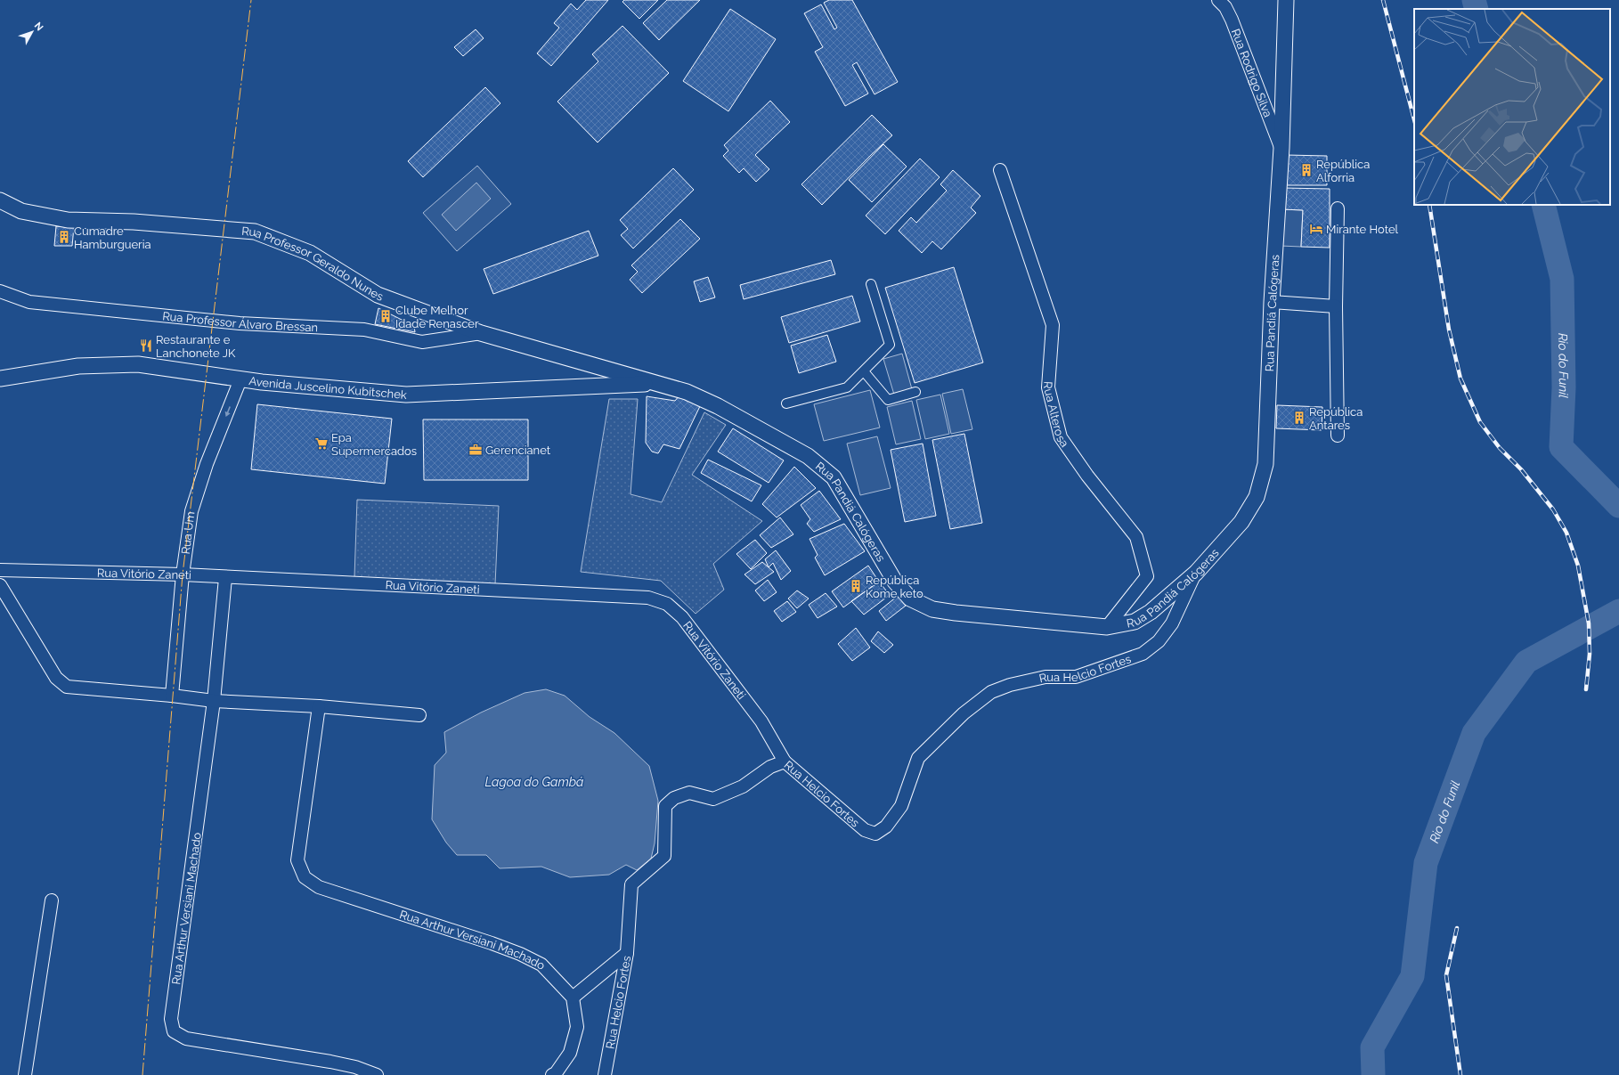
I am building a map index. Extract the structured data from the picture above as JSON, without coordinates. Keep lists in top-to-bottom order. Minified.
{"streets":{"street":["Rua Rodrigo Silva","Rua Professor Geraldo Nunes","Rua Pandiá Calógeras","Rua Professor Álvaro Bressan","Avenida Juscelino Kubitschek","Rua Alterosa","Rua Um","Rua Vitório Zaneti","Rua Helcio Fortes","Rua Arthur Versiani Machado"]},"crossings":[["Rua Rodrigo Silva","Rua Pandiá Calógeras"],["Rua Professor Geraldo Nunes","Rua Pandiá Calógeras"],["Rua Professor Geraldo Nunes","Rua Professor Álvaro Bressan"],["Rua Professor Geraldo Nunes","Avenida Juscelino Kubitschek"],["Rua Pandiá Calógeras","Avenida Juscelino Kubitschek"],["Rua Pandiá Calógeras","Rua Alterosa"],["Rua Pandiá Calógeras","Rua Helcio Fortes"],["Avenida Juscelino Kubitschek","Rua Um"],["Rua Um","Rua Vitório Zaneti"],["Rua Vitório Zaneti","Rua Helcio Fortes"],["Rua Vitório Zaneti","Rua Arthur Versiani Machado"]],"one_way":["Rua Um"],"water":["Rio do Funil","Lagoa do Gambá"],"places":{"building":["República Alforria","Cumadre Hamburgueria","Clube Melhor Idade Renascer","República Antares","República Kome keto"],"hotel":["Mirante Hotel"],"restaurant":["Restaurante e Lanchonete JK"],"supermarket":["Epa Supermercados"],"office":["Gerencianet"]},"north":"top right"}
